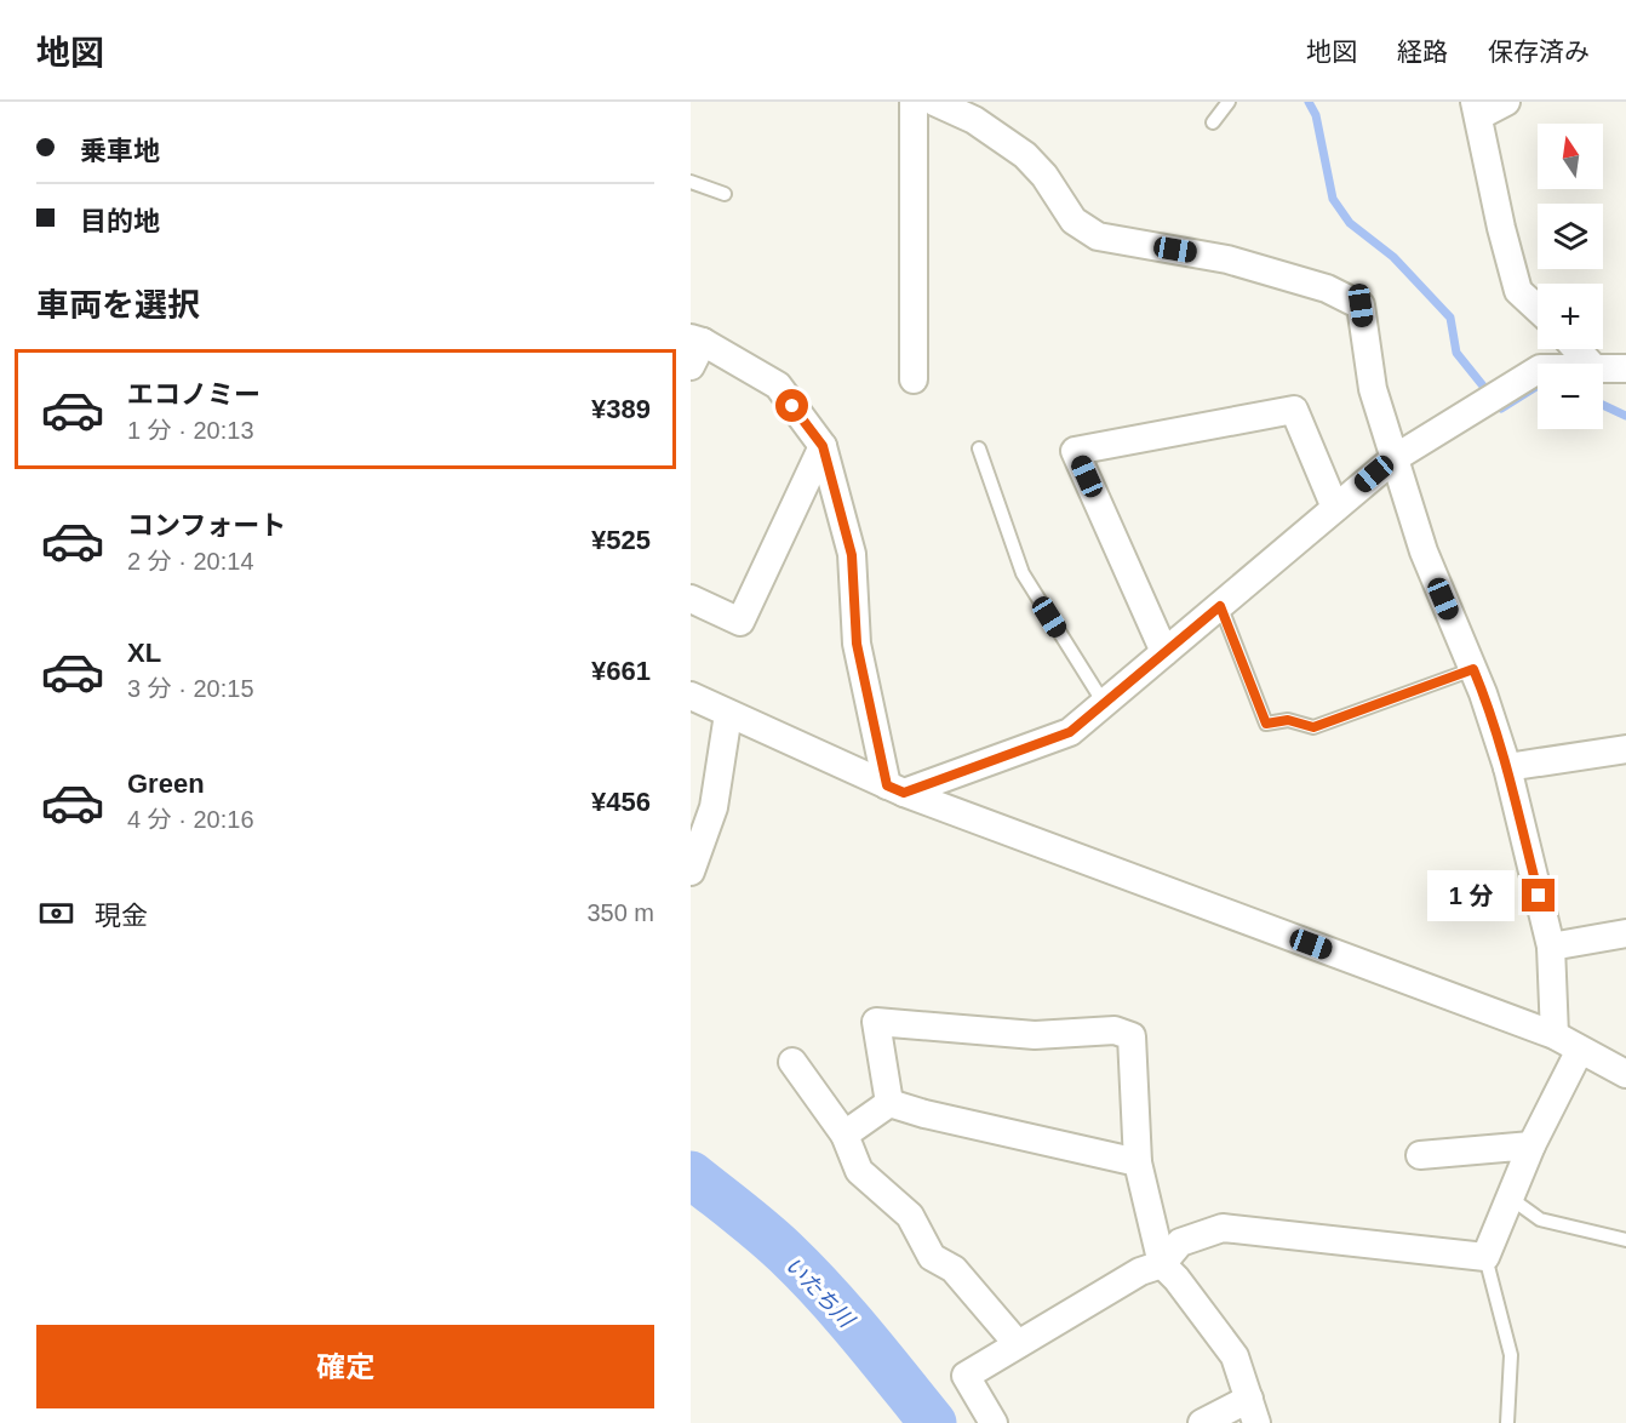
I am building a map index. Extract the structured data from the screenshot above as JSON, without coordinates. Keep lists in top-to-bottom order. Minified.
{"water":["いたち川"],"north":"top","page":{"header":"地図","nav":["地図","経路","保存済み"],"banner":["乗車地","目的地"],"map_buttons":["+","−"],"heading":"車両を選択","list":[{"name":"エコノミー","note":"1 分 · 20:13","value":"¥389"},{"name":"コンフォート","note":"2 分 · 20:14","value":"¥525"},{"name":"XL","note":"3 分 · 20:15","value":"¥661"},{"name":"Green","note":"4 分 · 20:16","value":"¥456"}],"bubble":"1 分","pay":["現金","350 m"],"buttons":"確定"}}
